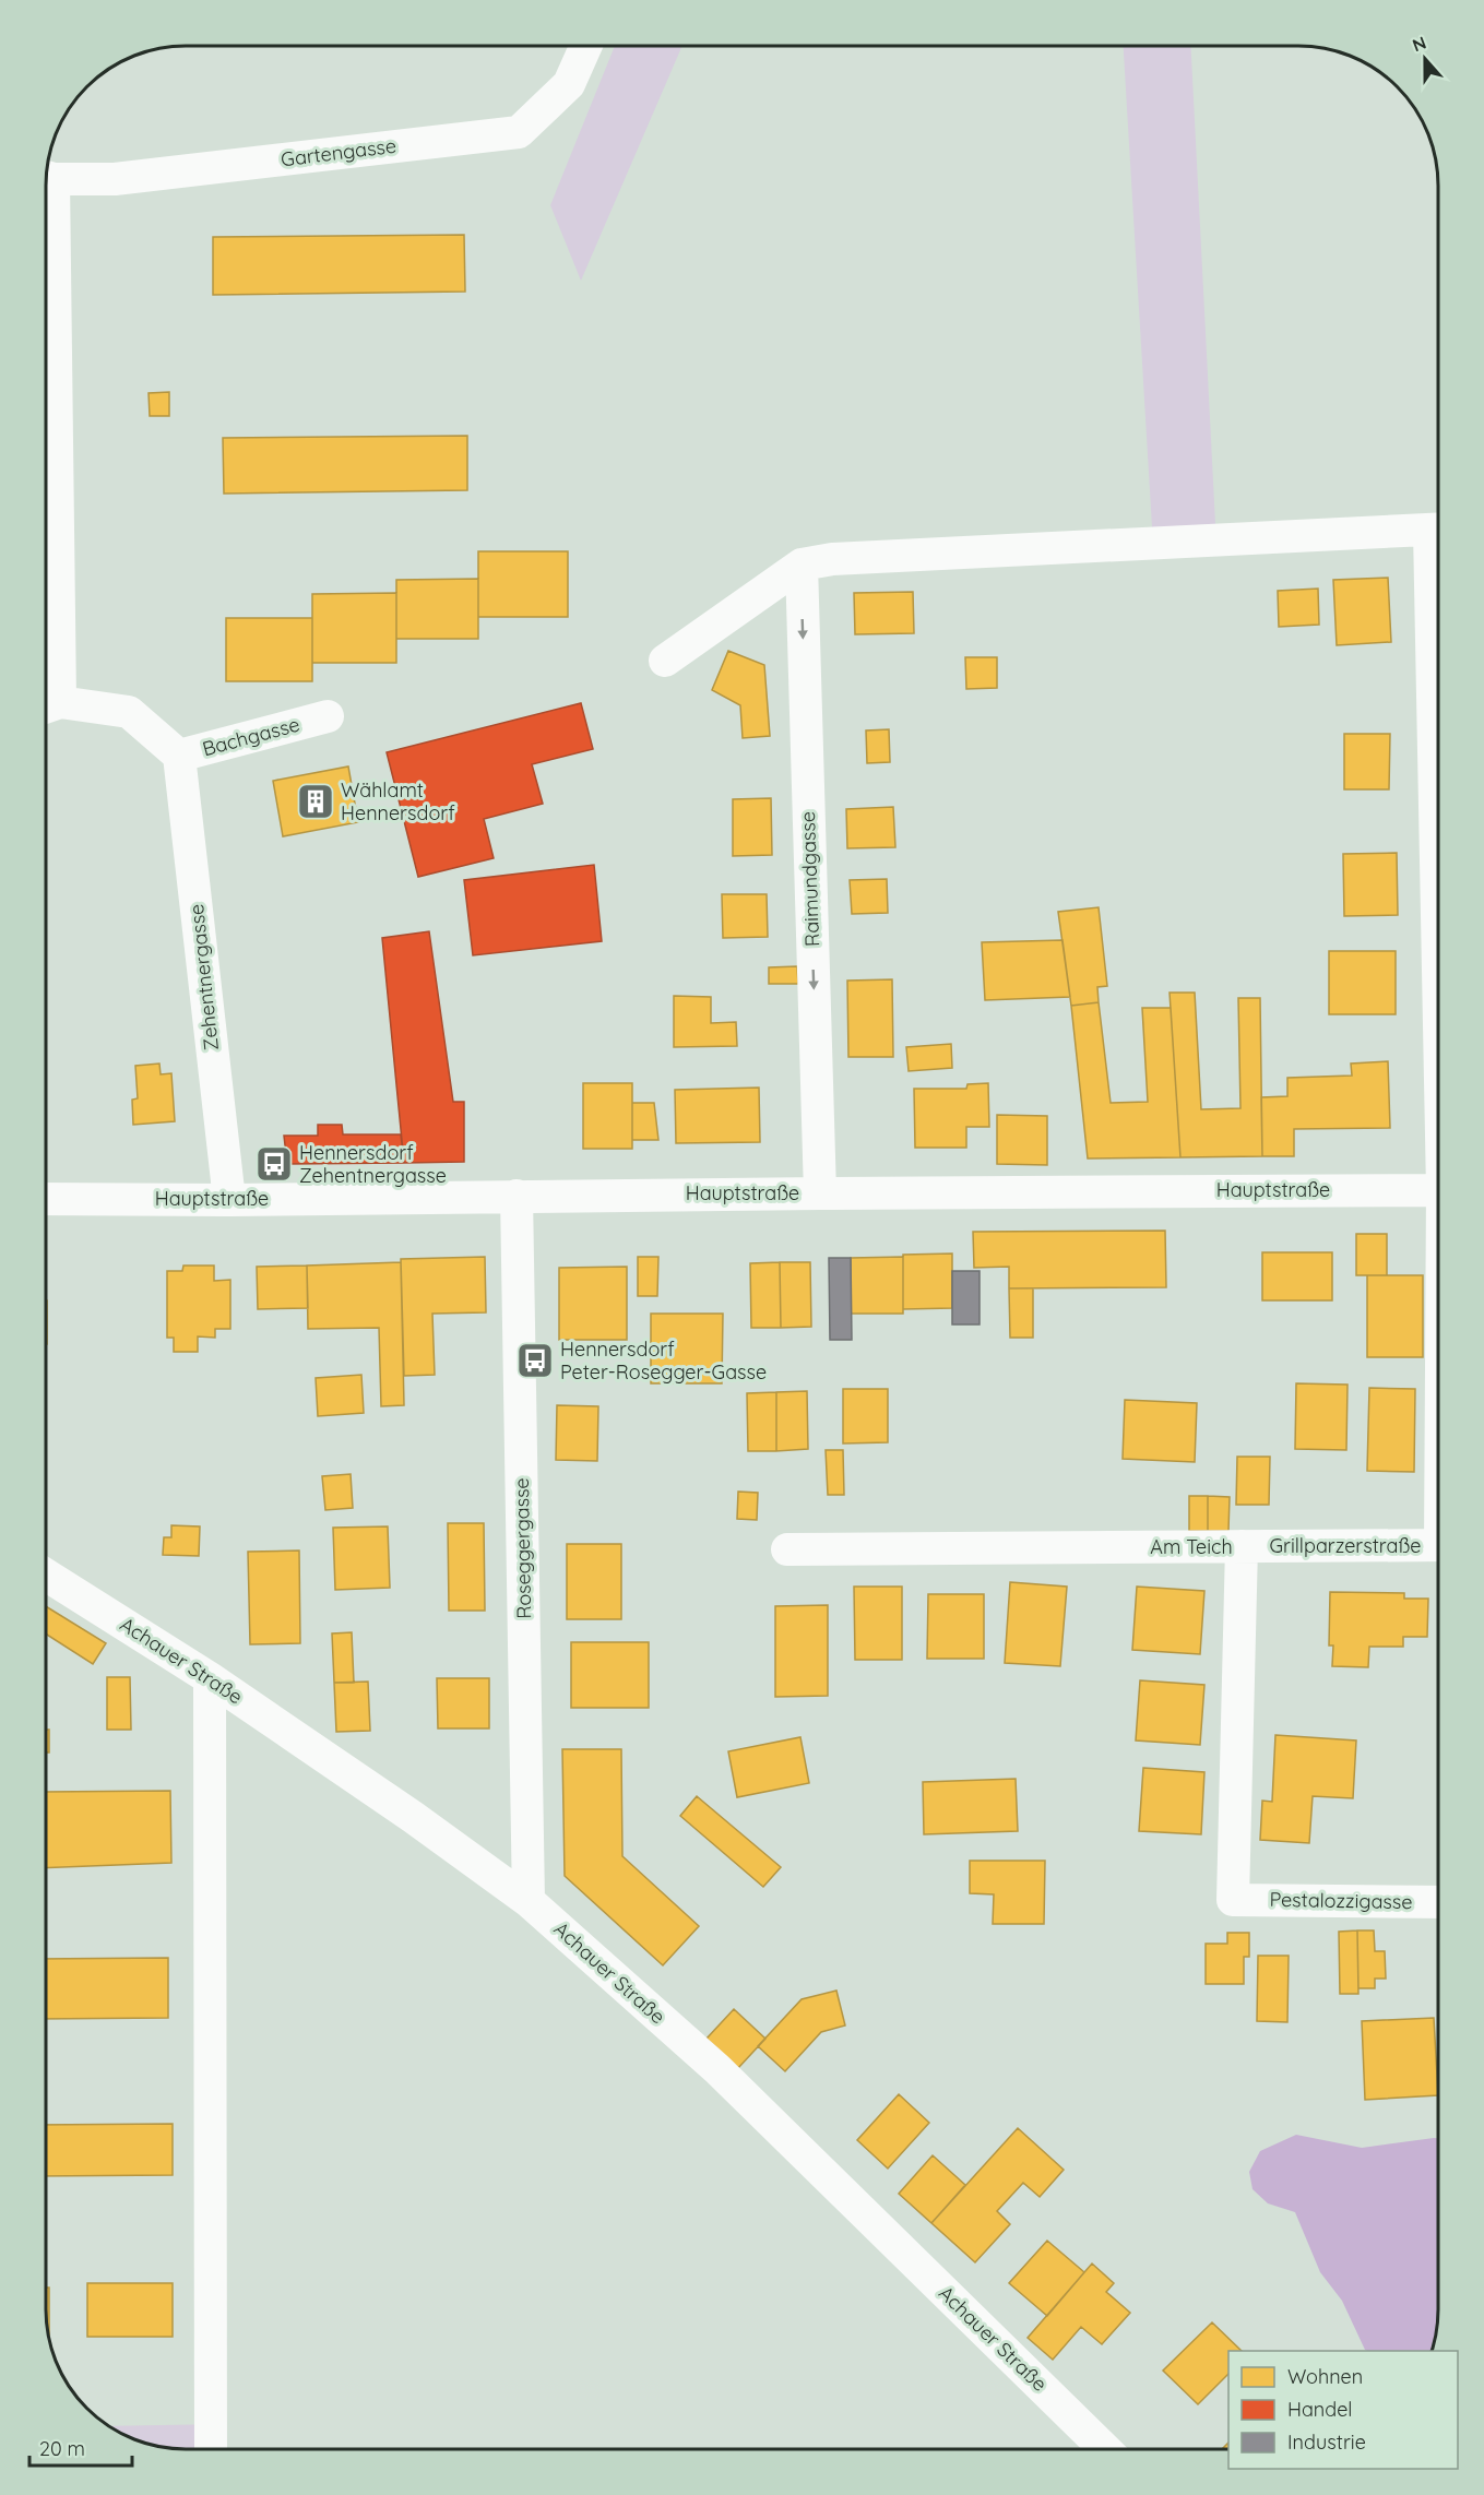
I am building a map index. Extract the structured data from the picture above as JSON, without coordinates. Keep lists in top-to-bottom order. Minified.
{"streets":{"street":["Gartengasse","Bachgasse","Raimundgasse","Zehentnergasse","Hauptstraße","Grillparzerstraße","Am Teich","Roseggergasse","Achauer Straße","Pestalozzigasse"]},"crossings":[["Bachgasse","Zehentnergasse"],["Raimundgasse","Hauptstraße"],["Zehentnergasse","Hauptstraße"],["Hauptstraße","Roseggergasse"],["Grillparzerstraße","Am Teich"],["Am Teich","Pestalozzigasse"],["Roseggergasse","Achauer Straße"]],"one_way":["Raimundgasse"],"places":{"building":["Wählamt Hennersdorf"],"bus stop":["Hennersdorf Zehentnergasse","Hennersdorf Peter-Rosegger-Gasse"]},"legend":["Wohnen","Handel","Industrie"],"scale_bar":"20 m","north":"top"}
